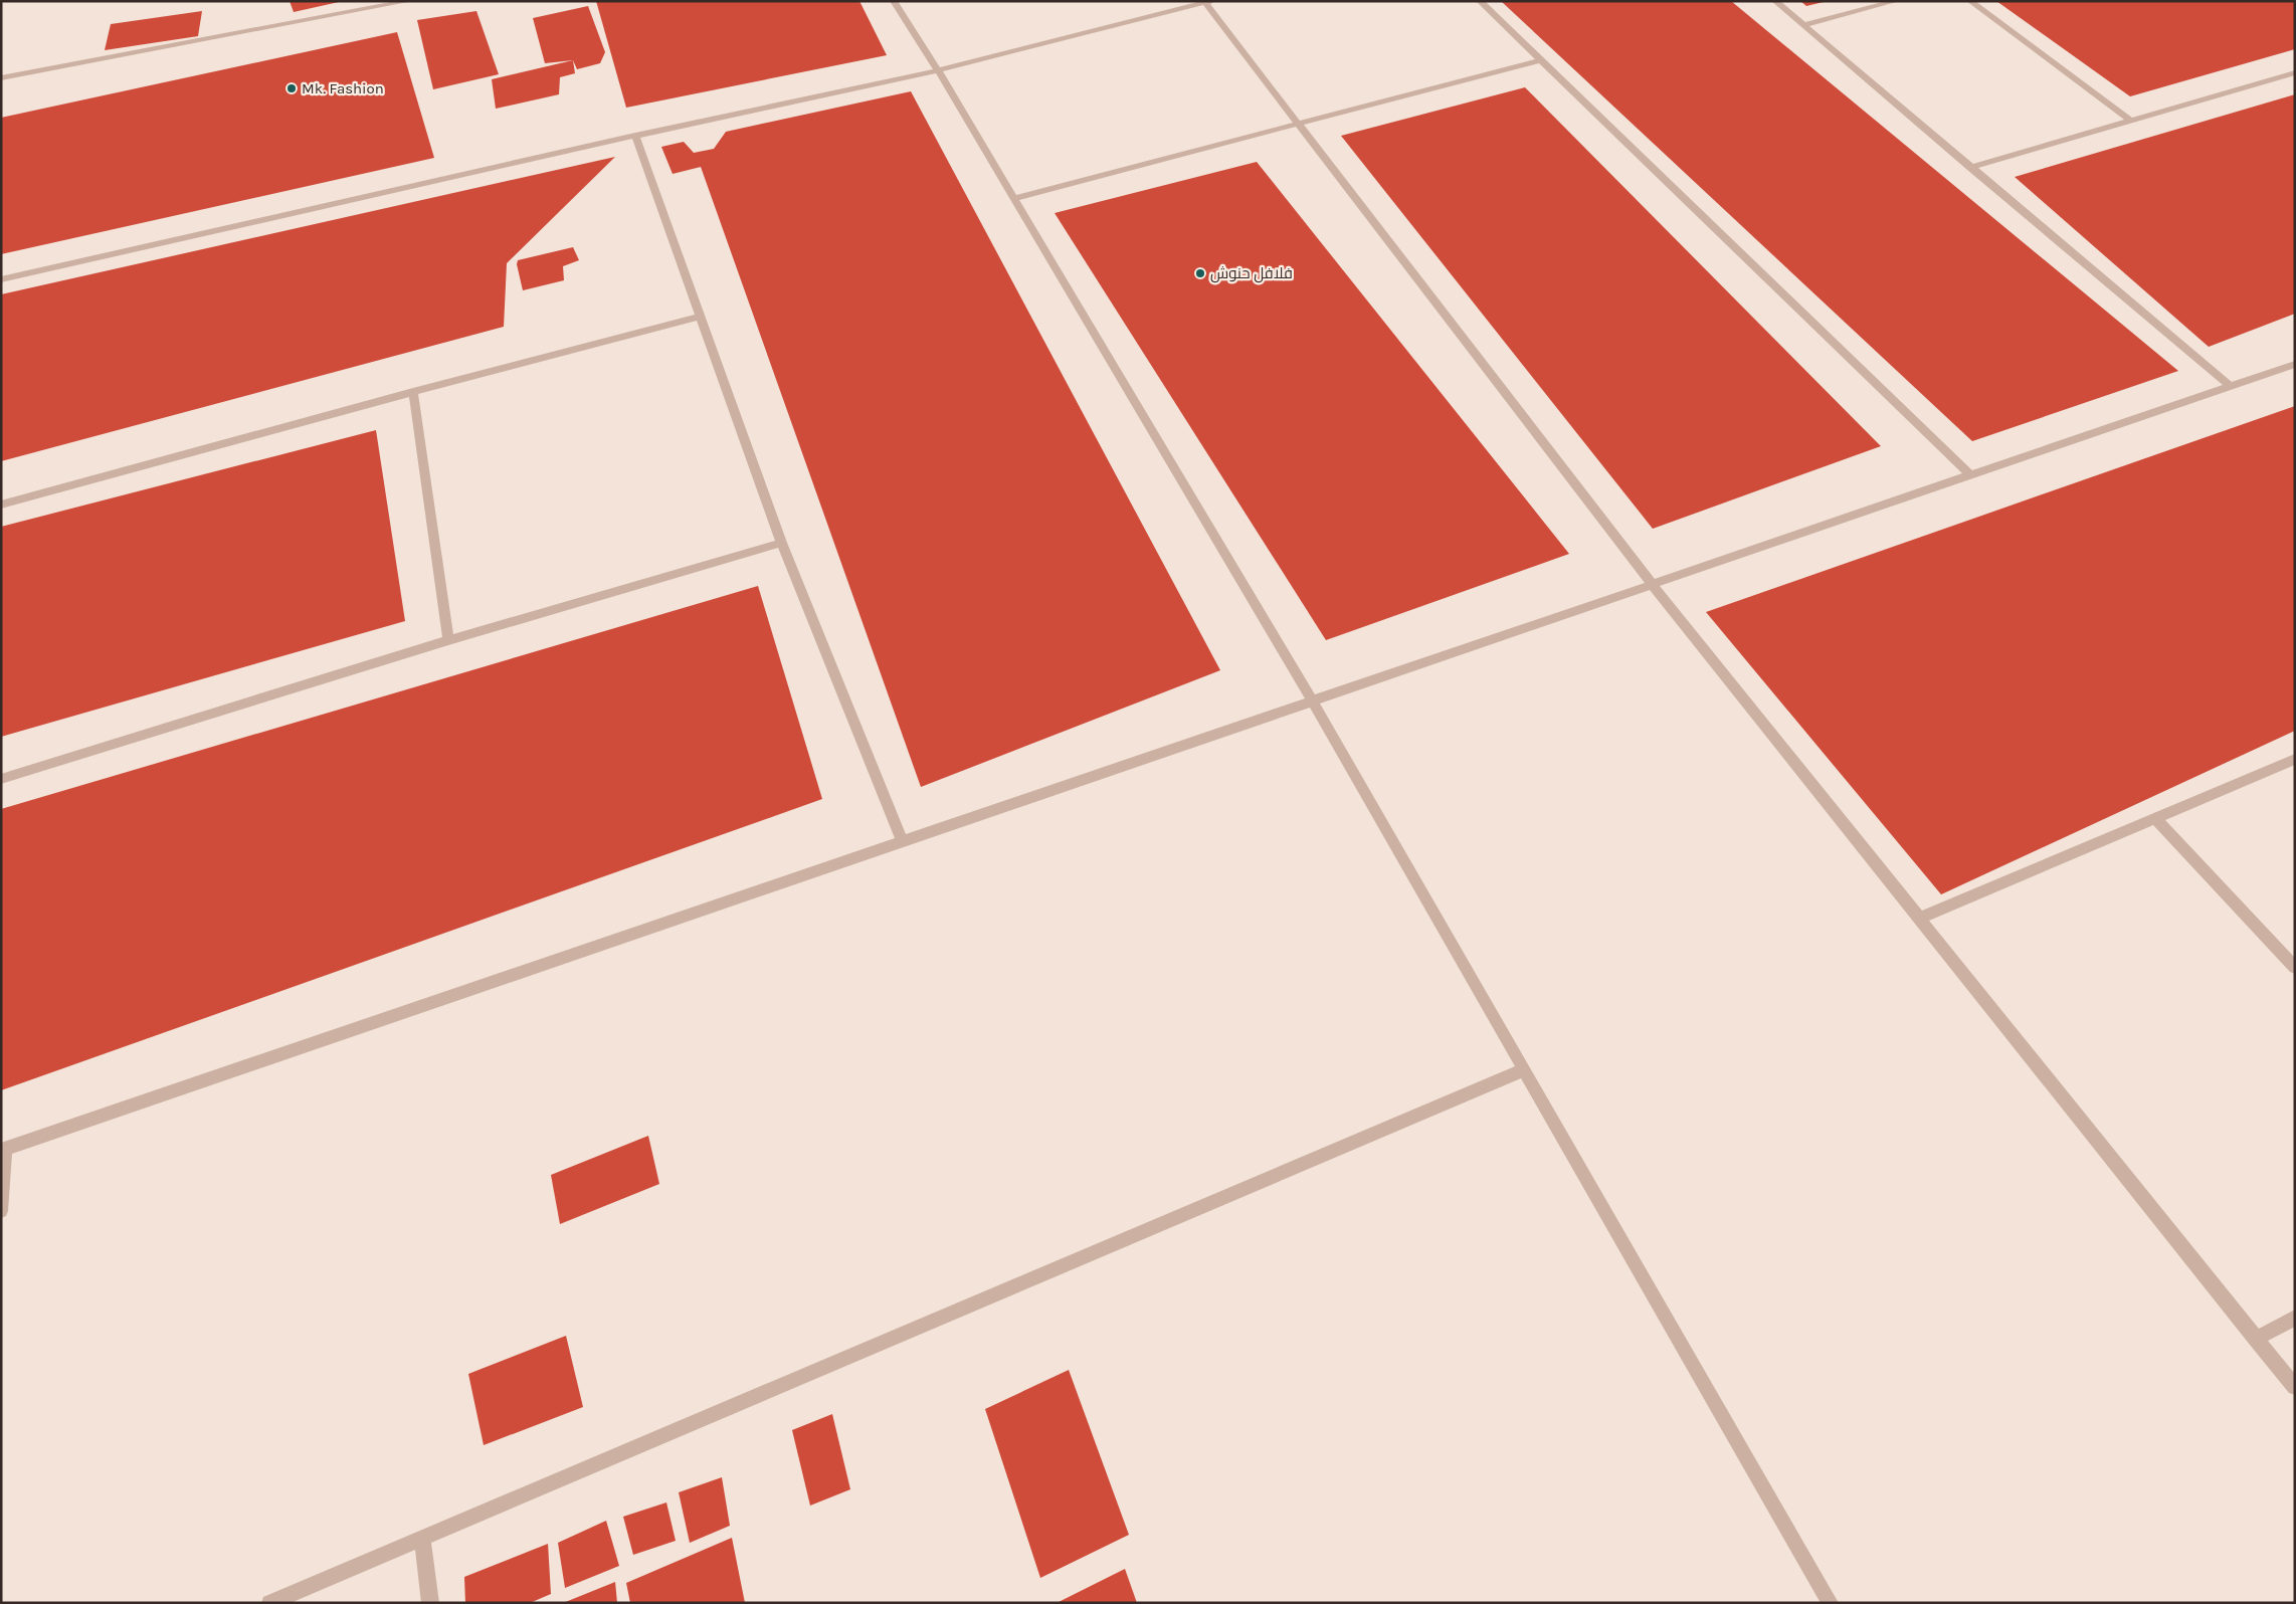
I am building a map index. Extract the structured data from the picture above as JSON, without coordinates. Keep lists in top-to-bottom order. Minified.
{"places":["Mk. Fashion","فلافل حنوش"]}
